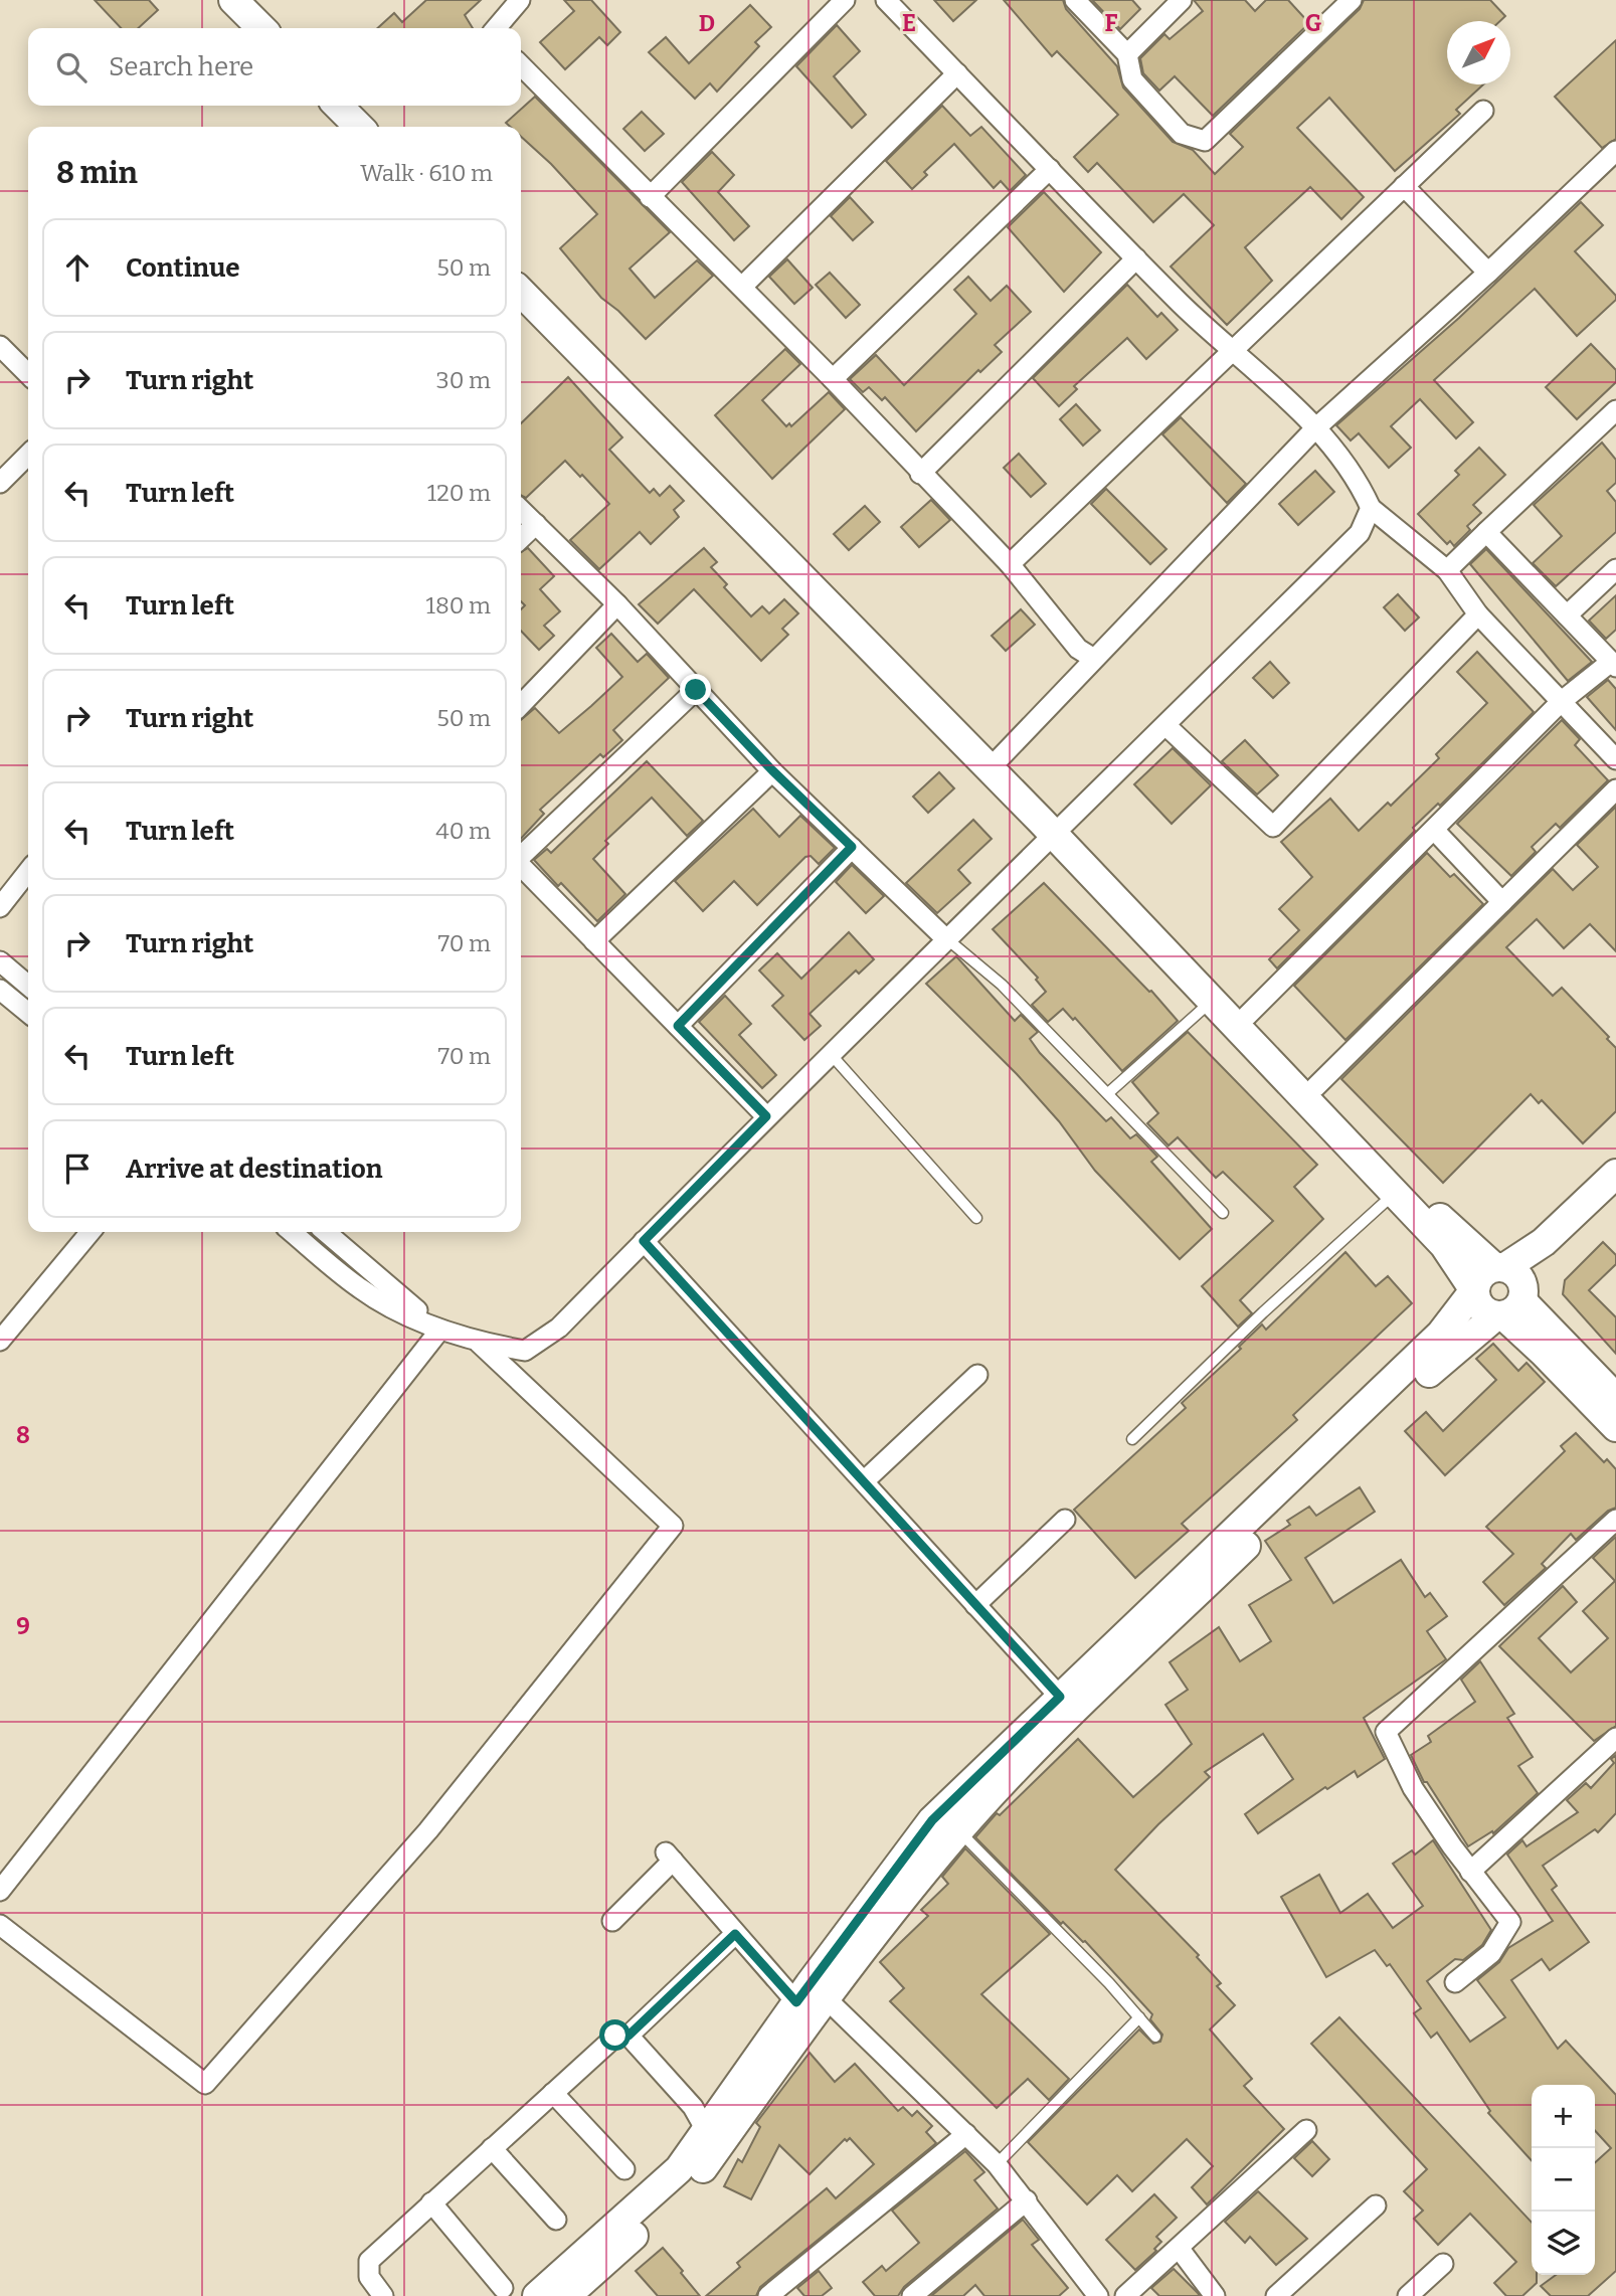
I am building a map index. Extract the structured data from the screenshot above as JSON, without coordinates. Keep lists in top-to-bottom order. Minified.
{"north":"top right","page":{"search":"Search here","heading":["8 min","Walk · 610 m"],"list":[["Continue","50 m"],["Turn right","30 m"],["Turn left","120 m"],["Turn left","180 m"],["Turn right","50 m"],["Turn left","40 m"],["Turn right","70 m"],["Turn left","70 m"],"Arrive at destination"],"map_buttons":["+","−"]},"grid":{"columns":["D","E","F","G"],"rows":["8","9"]}}
